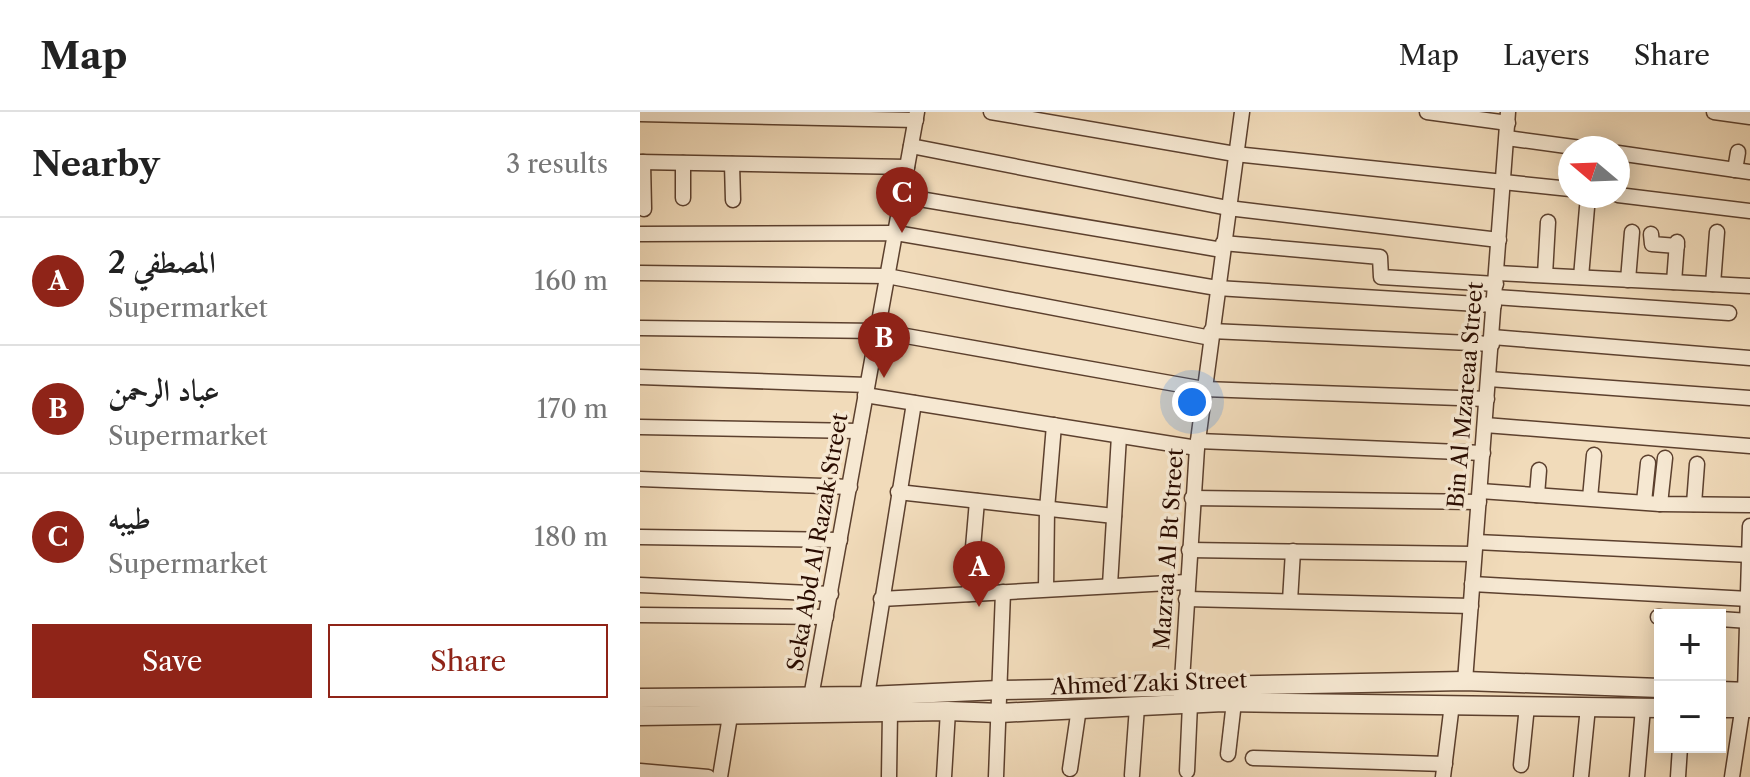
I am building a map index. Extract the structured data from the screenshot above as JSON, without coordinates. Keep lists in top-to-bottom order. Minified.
{"streets":{"street":["Bin Al Mzareaa Street","Seka Abd Al Razak Street","Mazraa Al Bt Street","Ahmed Zaki Street"]},"crossings":[["Bin Al Mzareaa Street","Ahmed Zaki Street"],["Seka Abd Al Razak Street","Ahmed Zaki Street"],["Mazraa Al Bt Street","Ahmed Zaki Street"]],"north":"left","page":{"header":"Map","nav":["Map","Layers","Share"],"heading":["Nearby","3 results"],"pins":["C","B","A"],"list":[{"mark":"A","name":"المصطفي 2","note":"Supermarket","value":"160 m"},{"mark":"B","name":"عباد الرحمن","note":"Supermarket","value":"170 m"},{"mark":"C","name":"طيبه","note":"Supermarket","value":"180 m"}],"buttons":["Save","Share"],"map_buttons":["+","−"]}}
